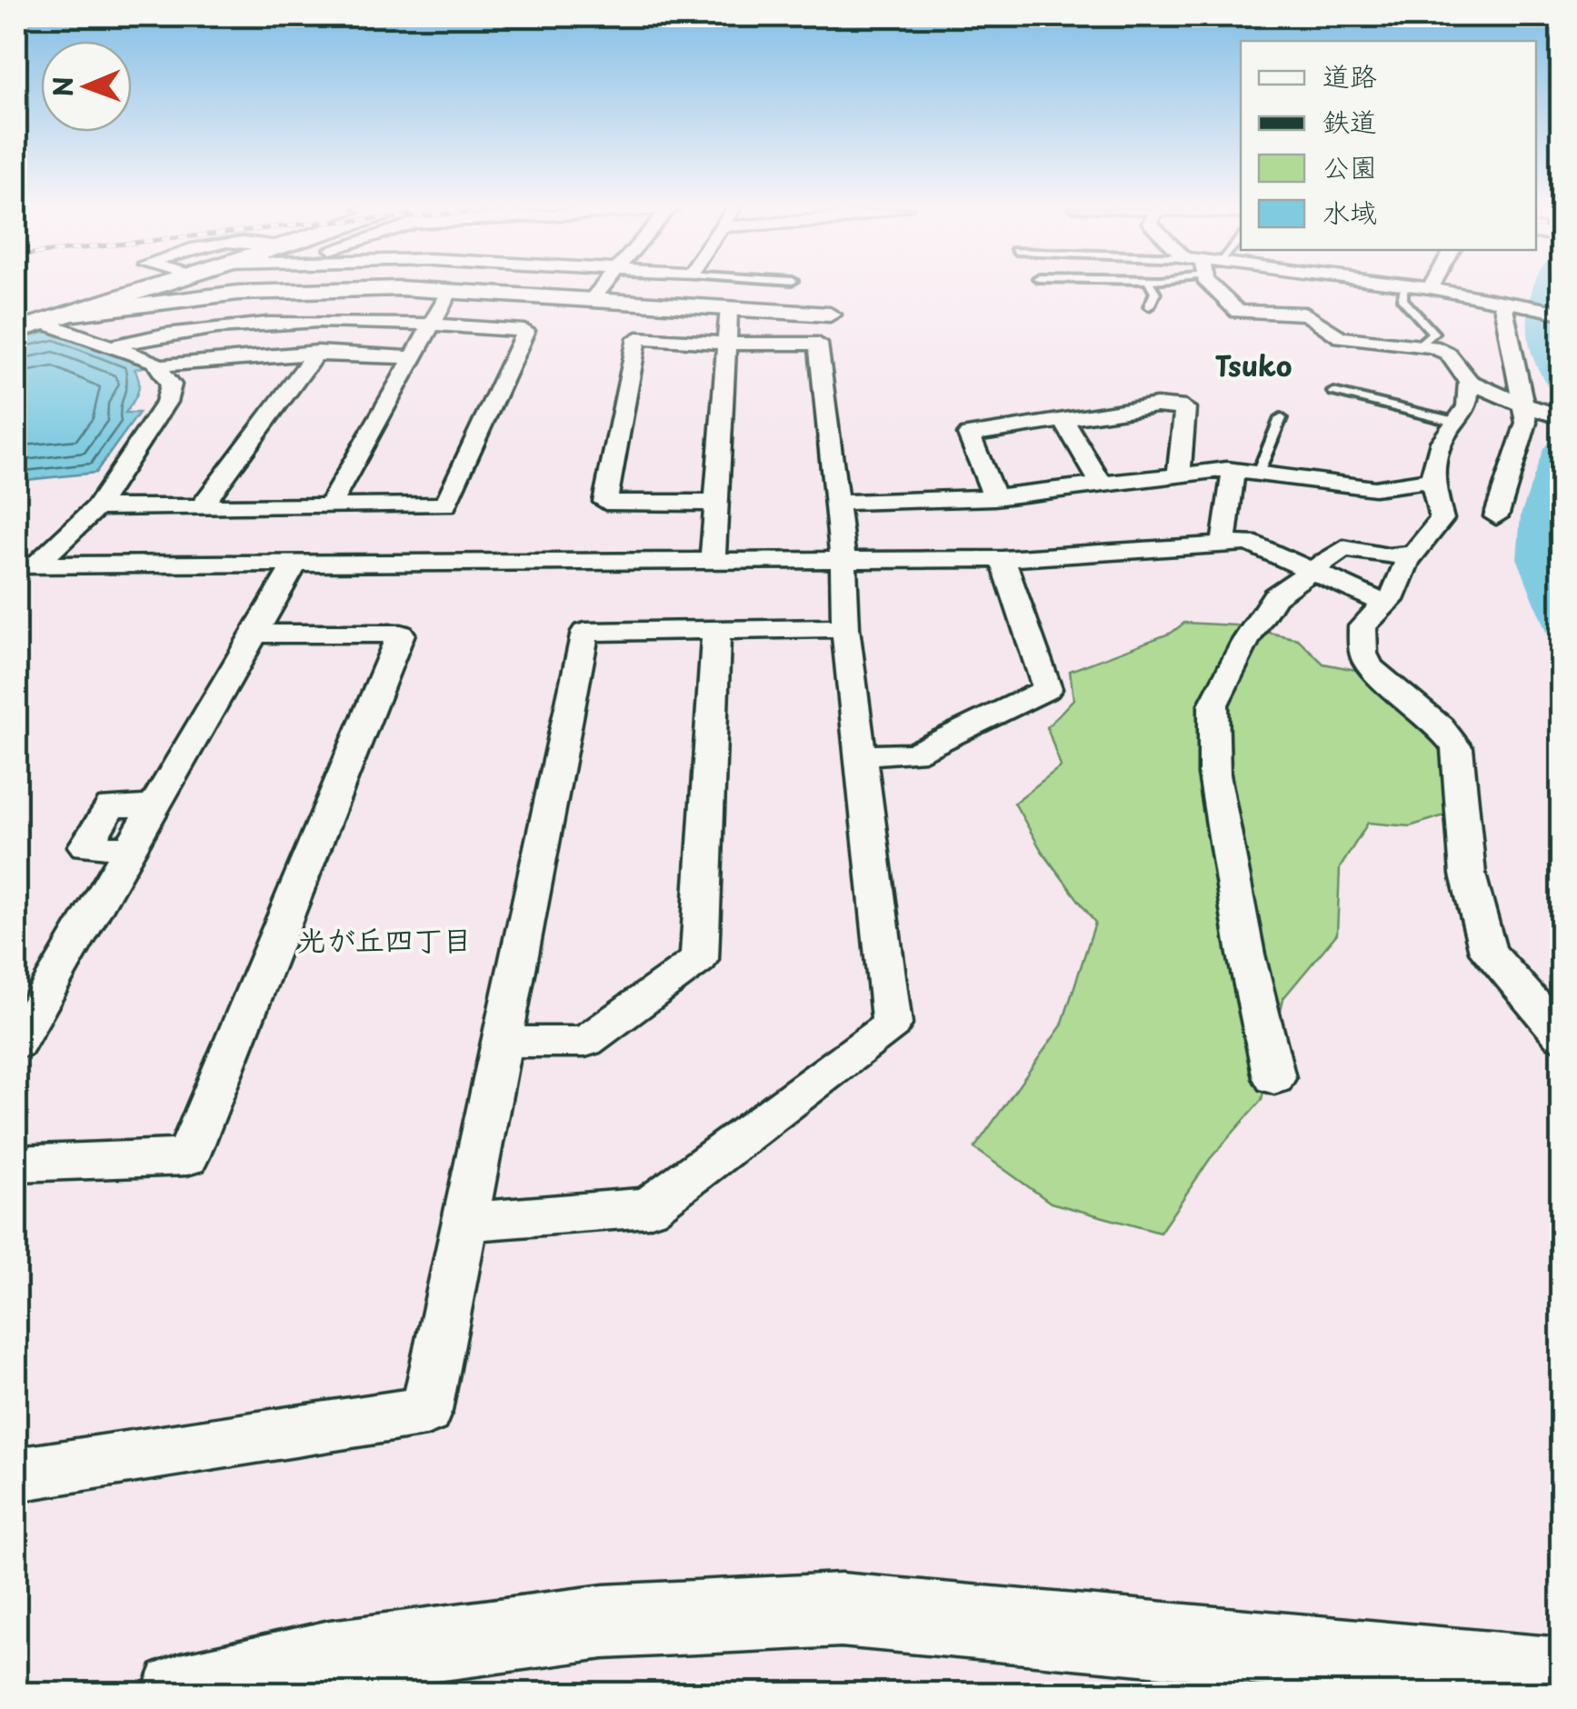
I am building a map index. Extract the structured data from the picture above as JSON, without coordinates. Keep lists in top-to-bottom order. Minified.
{"districts":["Tsuko","光が丘四丁目"],"legend":["道路","鉄道","公園","水域"],"north":"left"}
